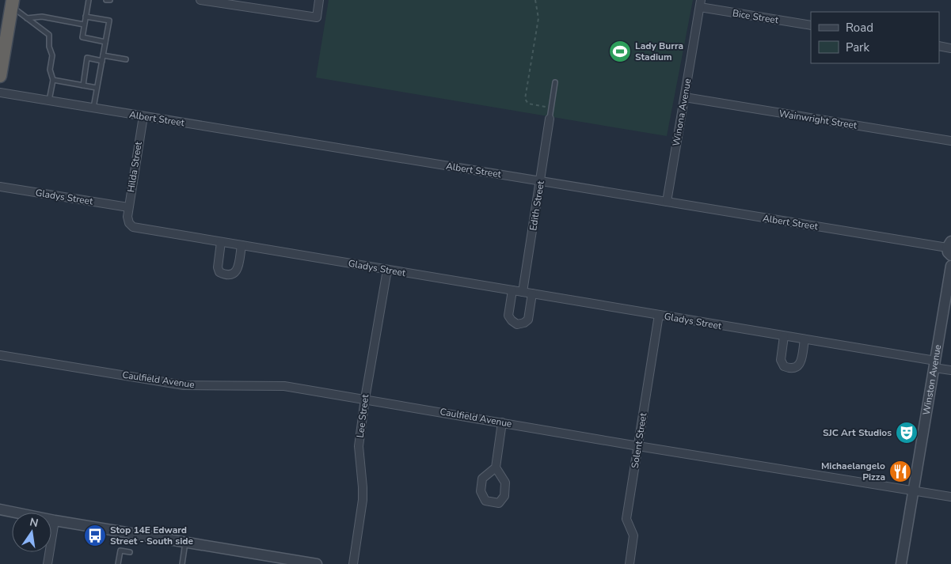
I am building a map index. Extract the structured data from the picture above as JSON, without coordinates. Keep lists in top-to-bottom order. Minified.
{"streets":{"street":["Bice Street","Winona Avenue","Albert Street","Wainwright Street","Hilda Street","Gladys Street","Edith Street","Caulfield Avenue","Winston Avenue","Lee Street","Solent Street"]},"crossings":[["Bice Street","Winona Avenue"],["Winona Avenue","Albert Street"],["Winona Avenue","Wainwright Street"],["Albert Street","Hilda Street"],["Albert Street","Edith Street"],["Hilda Street","Gladys Street"],["Gladys Street","Edith Street"],["Gladys Street","Winston Avenue"],["Gladys Street","Lee Street"],["Gladys Street","Solent Street"],["Caulfield Avenue","Winston Avenue"],["Caulfield Avenue","Lee Street"],["Caulfield Avenue","Solent Street"]],"places":{"sports":["Lady Burra Stadium"],"theatre":["SJC Art Studios"],"restaurant":["Michaelangelo Pizza"],"bus stop":["Stop 14E Edward Street - South side"]},"legend":["Road","Park"],"north":"top"}
